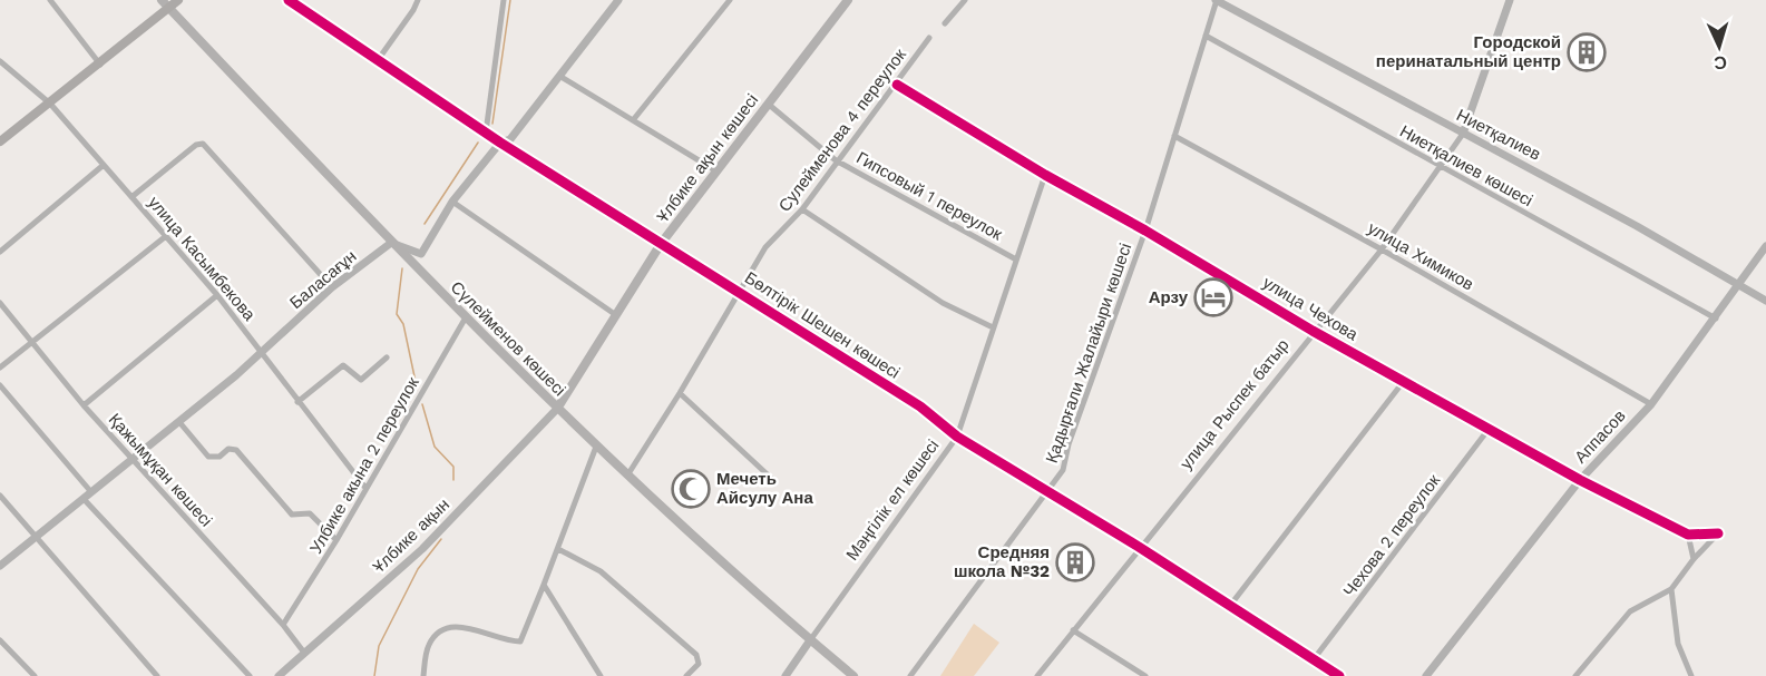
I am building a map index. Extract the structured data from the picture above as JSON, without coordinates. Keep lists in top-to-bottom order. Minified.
{"streets":{"main road":["Ұлбике ақын көшесі","Сүлейменов көшесі"],"street":["Сулейменова 4 переулок","Ниетқалиев","Ниетқалиев көшесі","Гипсовый 1 переулок","улица Химиков","улица Касымбекова","Баласағұн","улица Чехова","Бөлтірік Шешен көшесі","Қадырғали Жалайыри көшесі","улица Рыспек батыр","Аппасов","Улбике акына 2 переулок","Қажымұқан көшесі","Мәңгілік ел көшесі","Ұлбике ақын","Чехова 2 переулок"]},"crossings":[["Сулейменова 4 переулок","Гипсовый 1 переулок"],["Сулейменова 4 переулок","улица Чехова"],["Сулейменова 4 переулок","Бөлтірік Шешен көшесі"],["Сулейменова 4 переулок","Сүлейменов көшесі"],["Ниетқалиев","Қадырғали Жалайыри көшесі"],["Ниетқалиев","улица Рыспек батыр"],["Ниетқалиев","Аппасов"],["Ұлбике ақын көшесі","Гипсовый 1 переулок"],["Ұлбике ақын көшесі","Бөлтірік Шешен көшесі"],["Ұлбике ақын көшесі","Сүлейменов көшесі"],["Ұлбике ақын көшесі","Ұлбике ақын"],["Ниетқалиев көшесі","Қадырғали Жалайыри көшесі"],["Ниетқалиев көшесі","улица Рыспек батыр"],["Ниетқалиев көшесі","Аппасов"],["Гипсовый 1 переулок","Мәңгілік ел көшесі"],["улица Химиков","Қадырғали Жалайыри көшесі"],["улица Химиков","улица Рыспек батыр"],["улица Химиков","Аппасов"],["улица Касымбекова","Баласағұн"],["улица Касымбекова","Улбике акына 2 переулок"],["Баласағұн","Сүлейменов көшесі"],["Баласағұн","Қажымұқан көшесі"],["улица Чехова","Қадырғали Жалайыри көшесі"],["улица Чехова","улица Рыспек батыр"],["улица Чехова","Аппасов"],["улица Чехова","Мәңгілік ел көшесі"],["улица Чехова","Чехова 2 переулок"],["Бөлтірік Шешен көшесі","Қадырғали Жалайыри көшесі"],["Бөлтірік Шешен көшесі","улица Рыспек батыр"],["Бөлтірік Шешен көшесі","Мәңгілік ел көшесі"],["Бөлтірік Шешен көшесі","Чехова 2 переулок"],["Сүлейменов көшесі","Улбике акына 2 переулок"],["Сүлейменов көшесі","Мәңгілік ел көшесі"],["Сүлейменов көшесі","Ұлбике ақын"],["Улбике акына 2 переулок","Қажымұқан көшесі"],["Қажымұқан көшесі","Ұлбике ақын"]],"places":{"building":["Городской перинатальный центр","Средняя школа №32"],"hotel":["Арзу"],"mosque":["Мечеть Айсулу Ана"]},"north":"bottom"}
